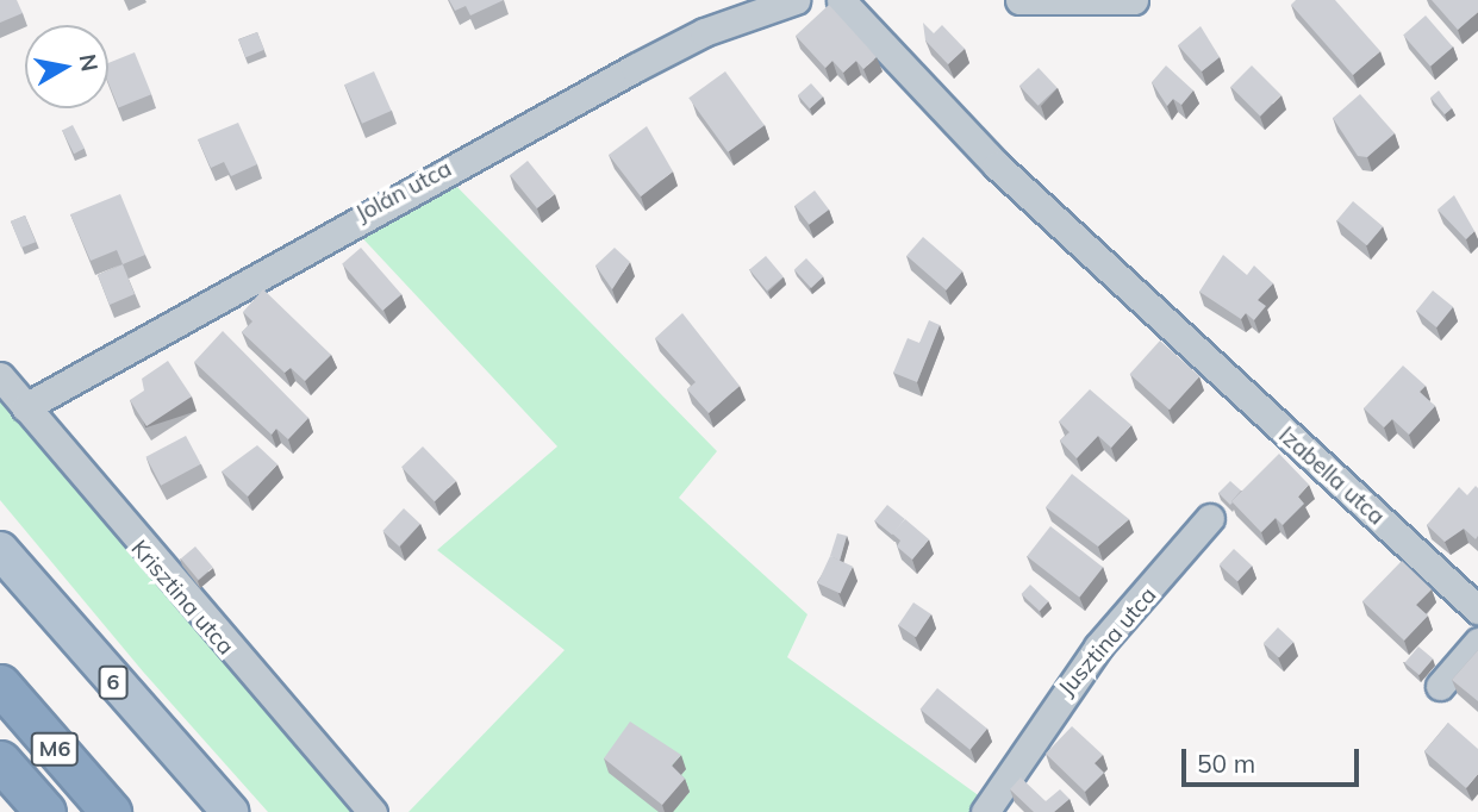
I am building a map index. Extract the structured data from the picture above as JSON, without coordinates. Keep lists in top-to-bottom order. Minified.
{"streets":{"highway":["M6"],"main road":["6"],"street":["Jolán utca","Izabella utca","Krisztina utca","Jusztina utca"]},"crossings":[["Jolán utca","Krisztina utca"]],"scale_bar":"50 m","north":"right"}
